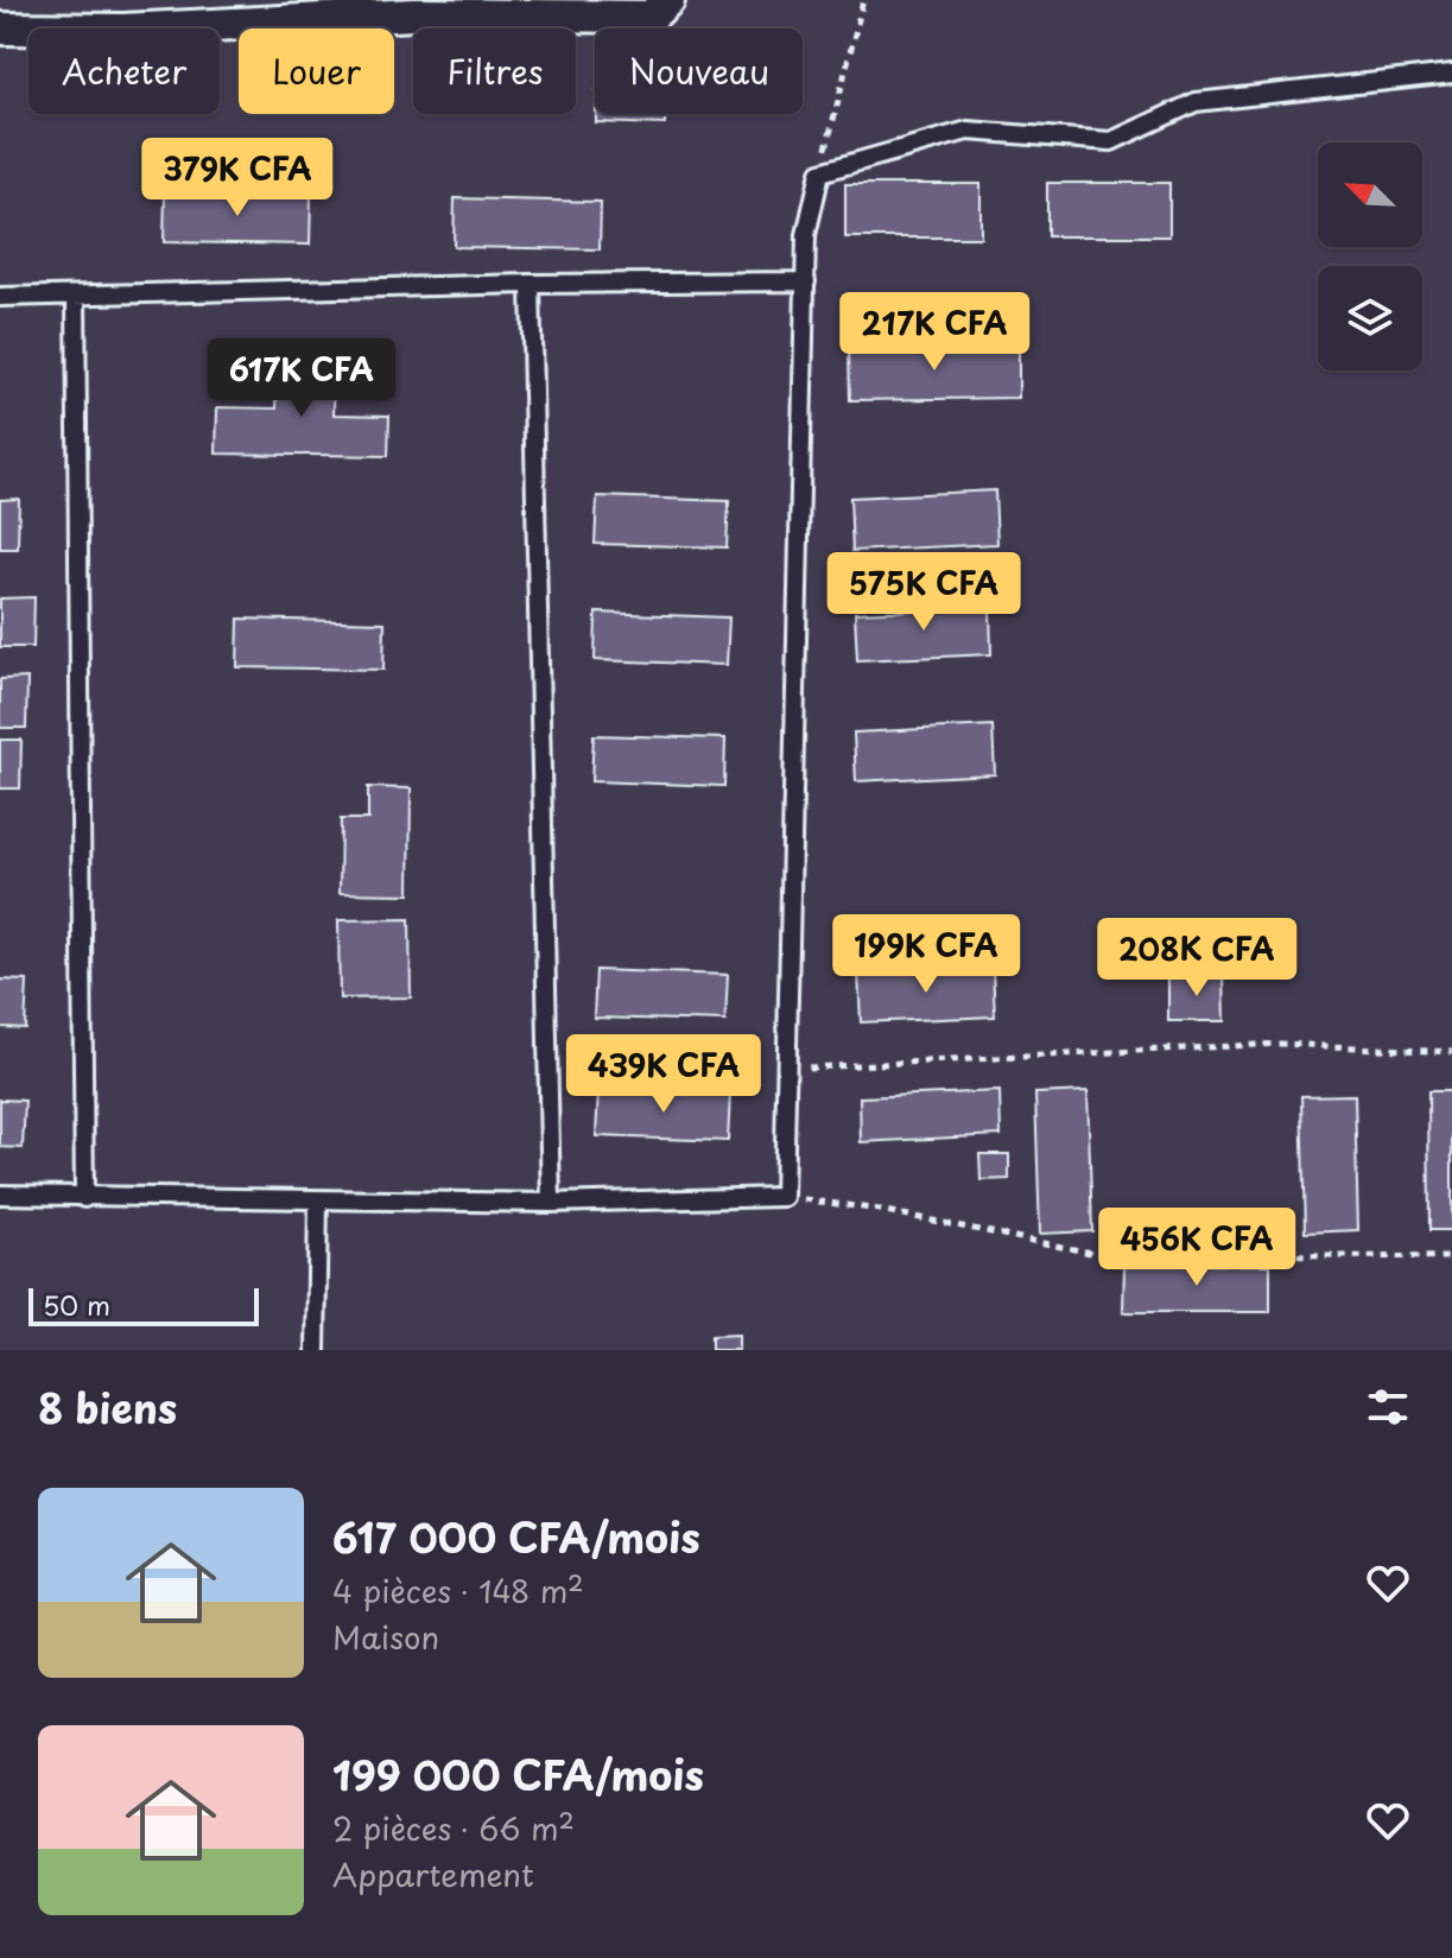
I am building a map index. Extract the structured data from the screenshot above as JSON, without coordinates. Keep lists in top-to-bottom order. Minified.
{"scale_bar":"50 m","north":"top left","page":{"chip":["Acheter","Louer","Filtres","Nouveau"],"price":["379K CFA","217K CFA","617K CFA","575K CFA","199K CFA","208K CFA","439K CFA","456K CFA"],"scale":"50 m","heading":"8 biens","list":[{"name":"617 000 CFA/mois","note":"4 pièces · 148 m² · Maison"},{"name":"199 000 CFA/mois","note":"2 pièces · 66 m² · Appartement"}]}}
